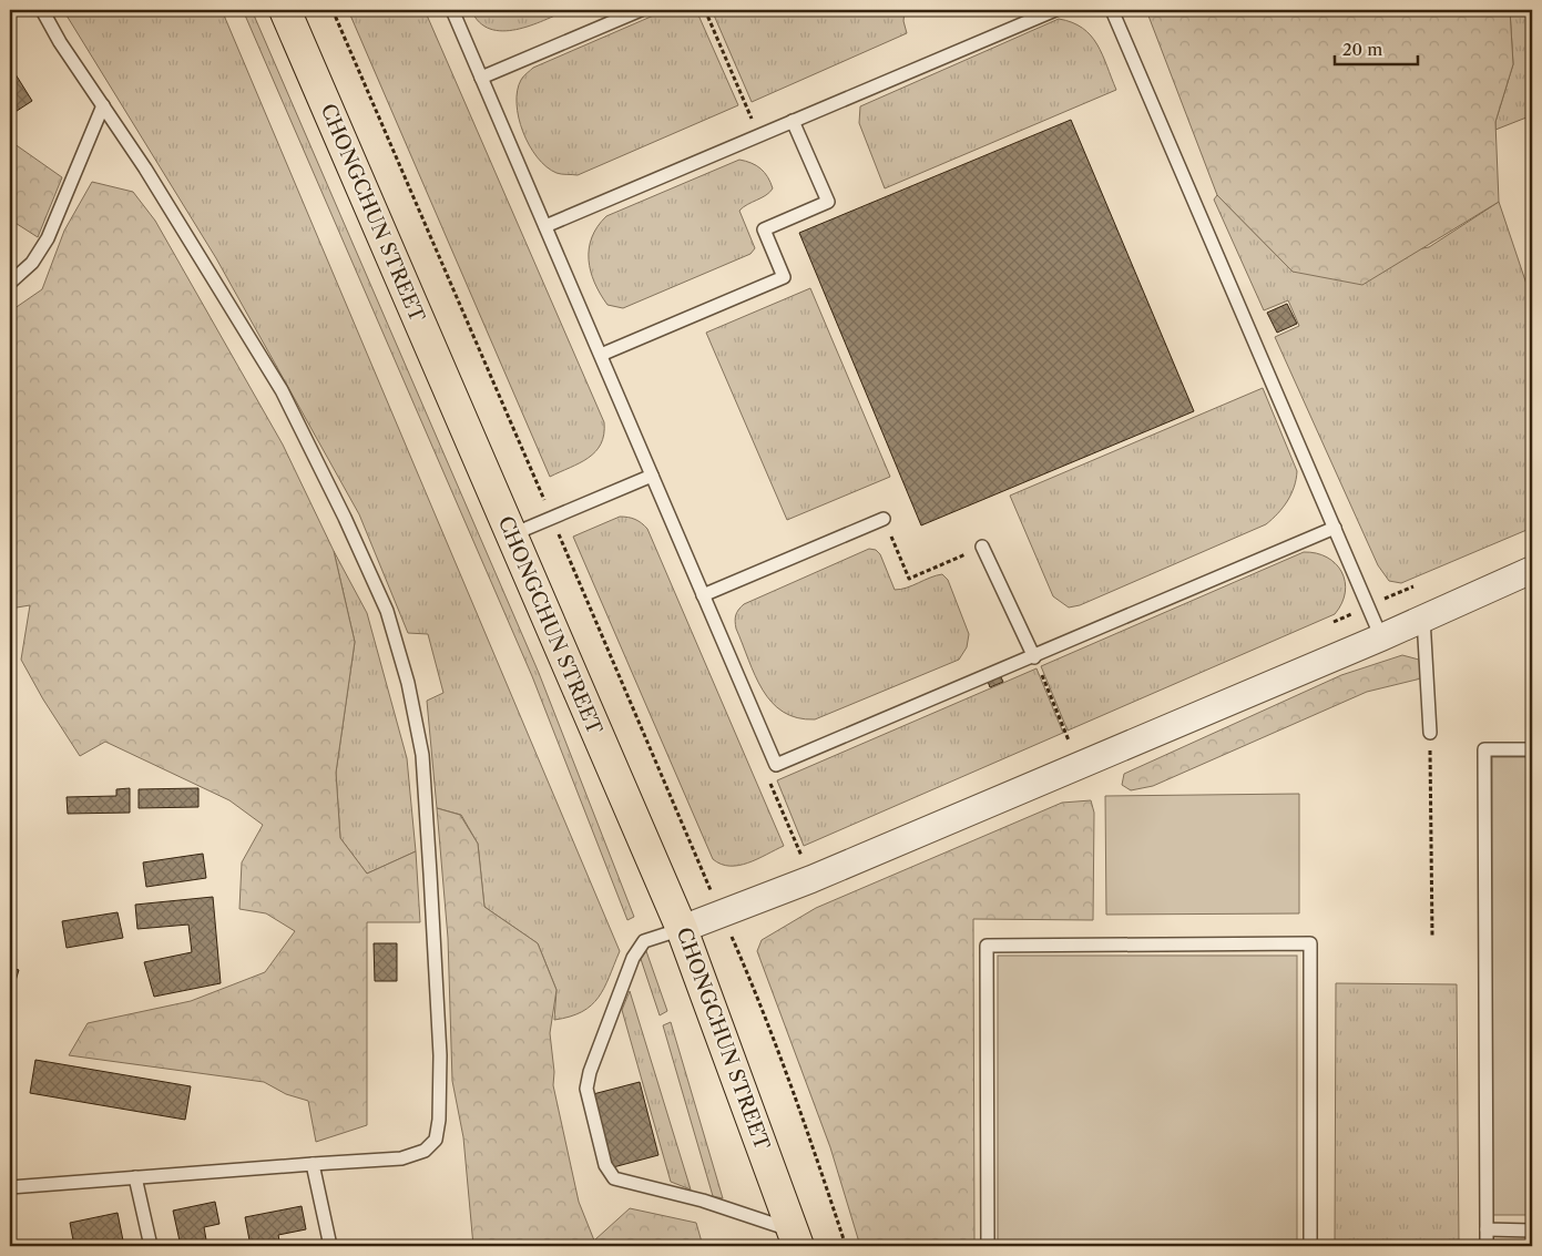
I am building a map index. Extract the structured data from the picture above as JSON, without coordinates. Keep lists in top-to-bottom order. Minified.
{"streets":{"main road":["CHONGCHUN STREET"]},"scale_bar":"20 m"}
